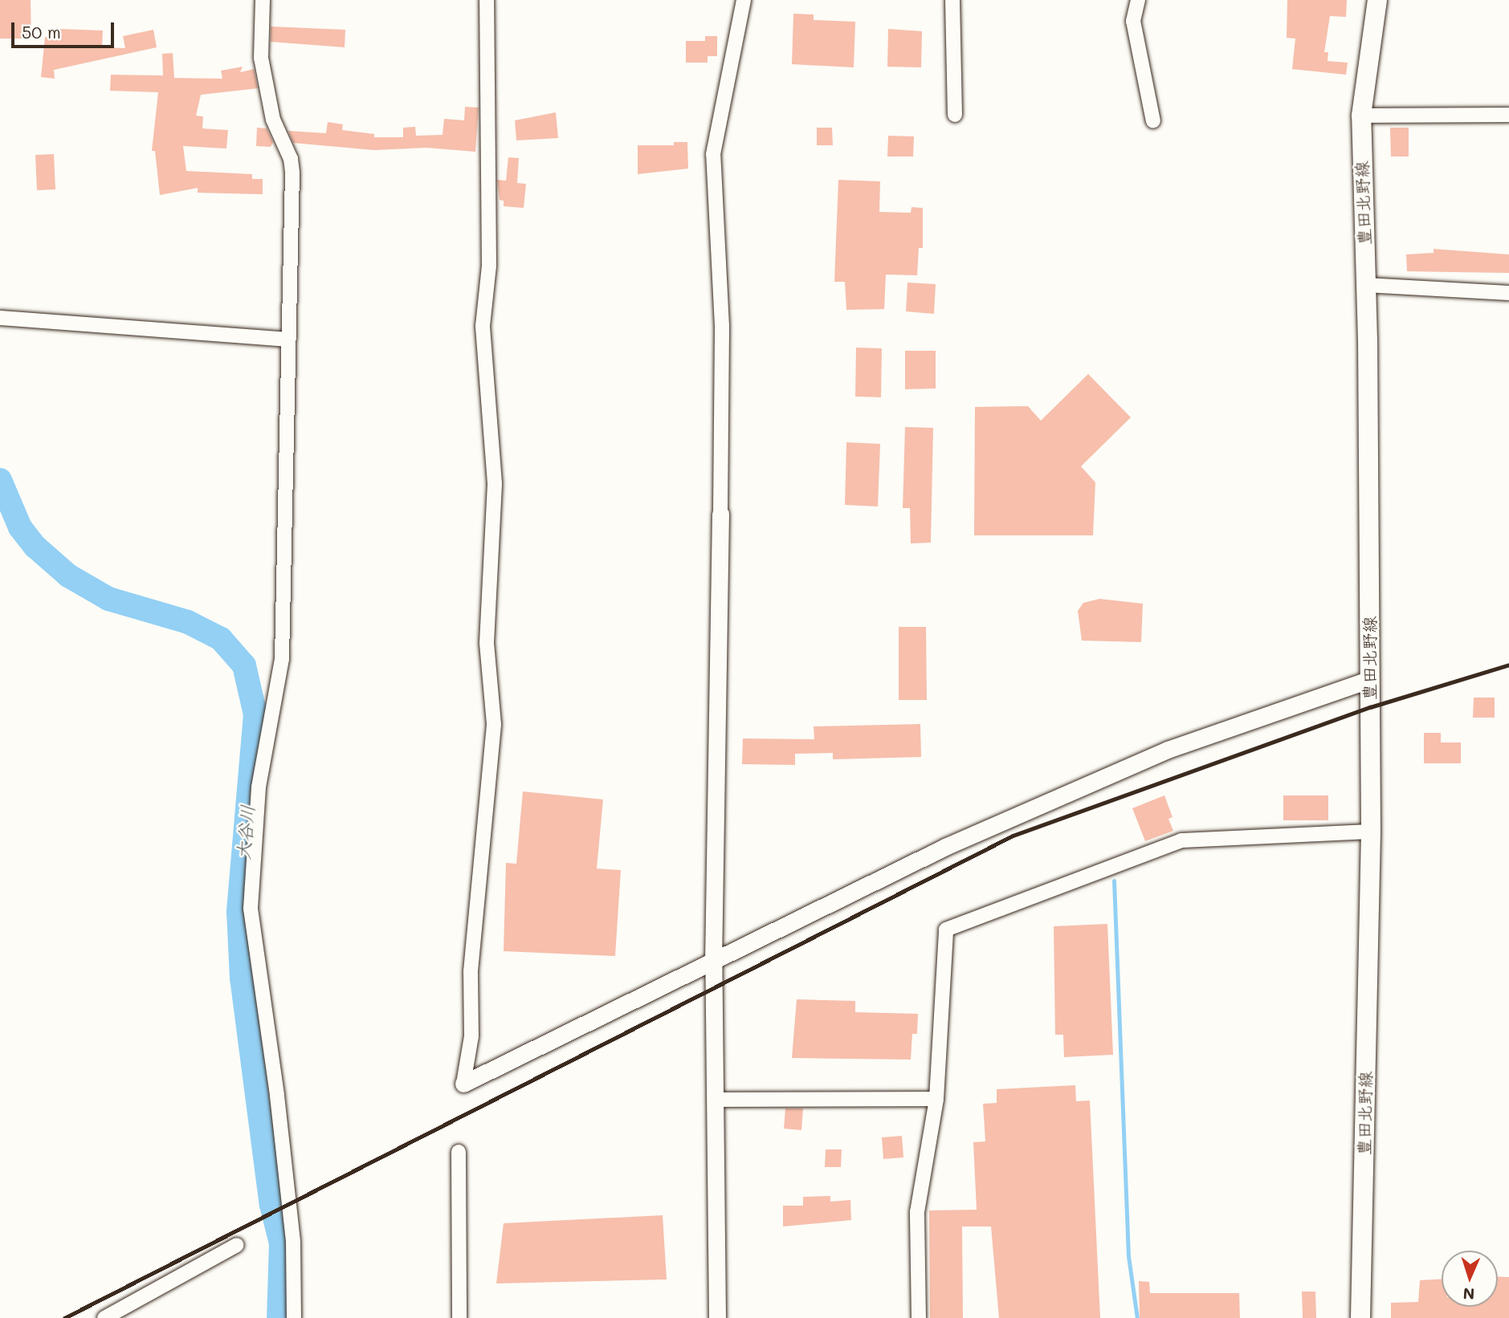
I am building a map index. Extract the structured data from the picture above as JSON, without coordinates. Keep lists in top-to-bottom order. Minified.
{"streets":{"main road":["豊田北野線"]},"water":["大谷川"],"scale_bar":"50 m","north":"bottom"}
